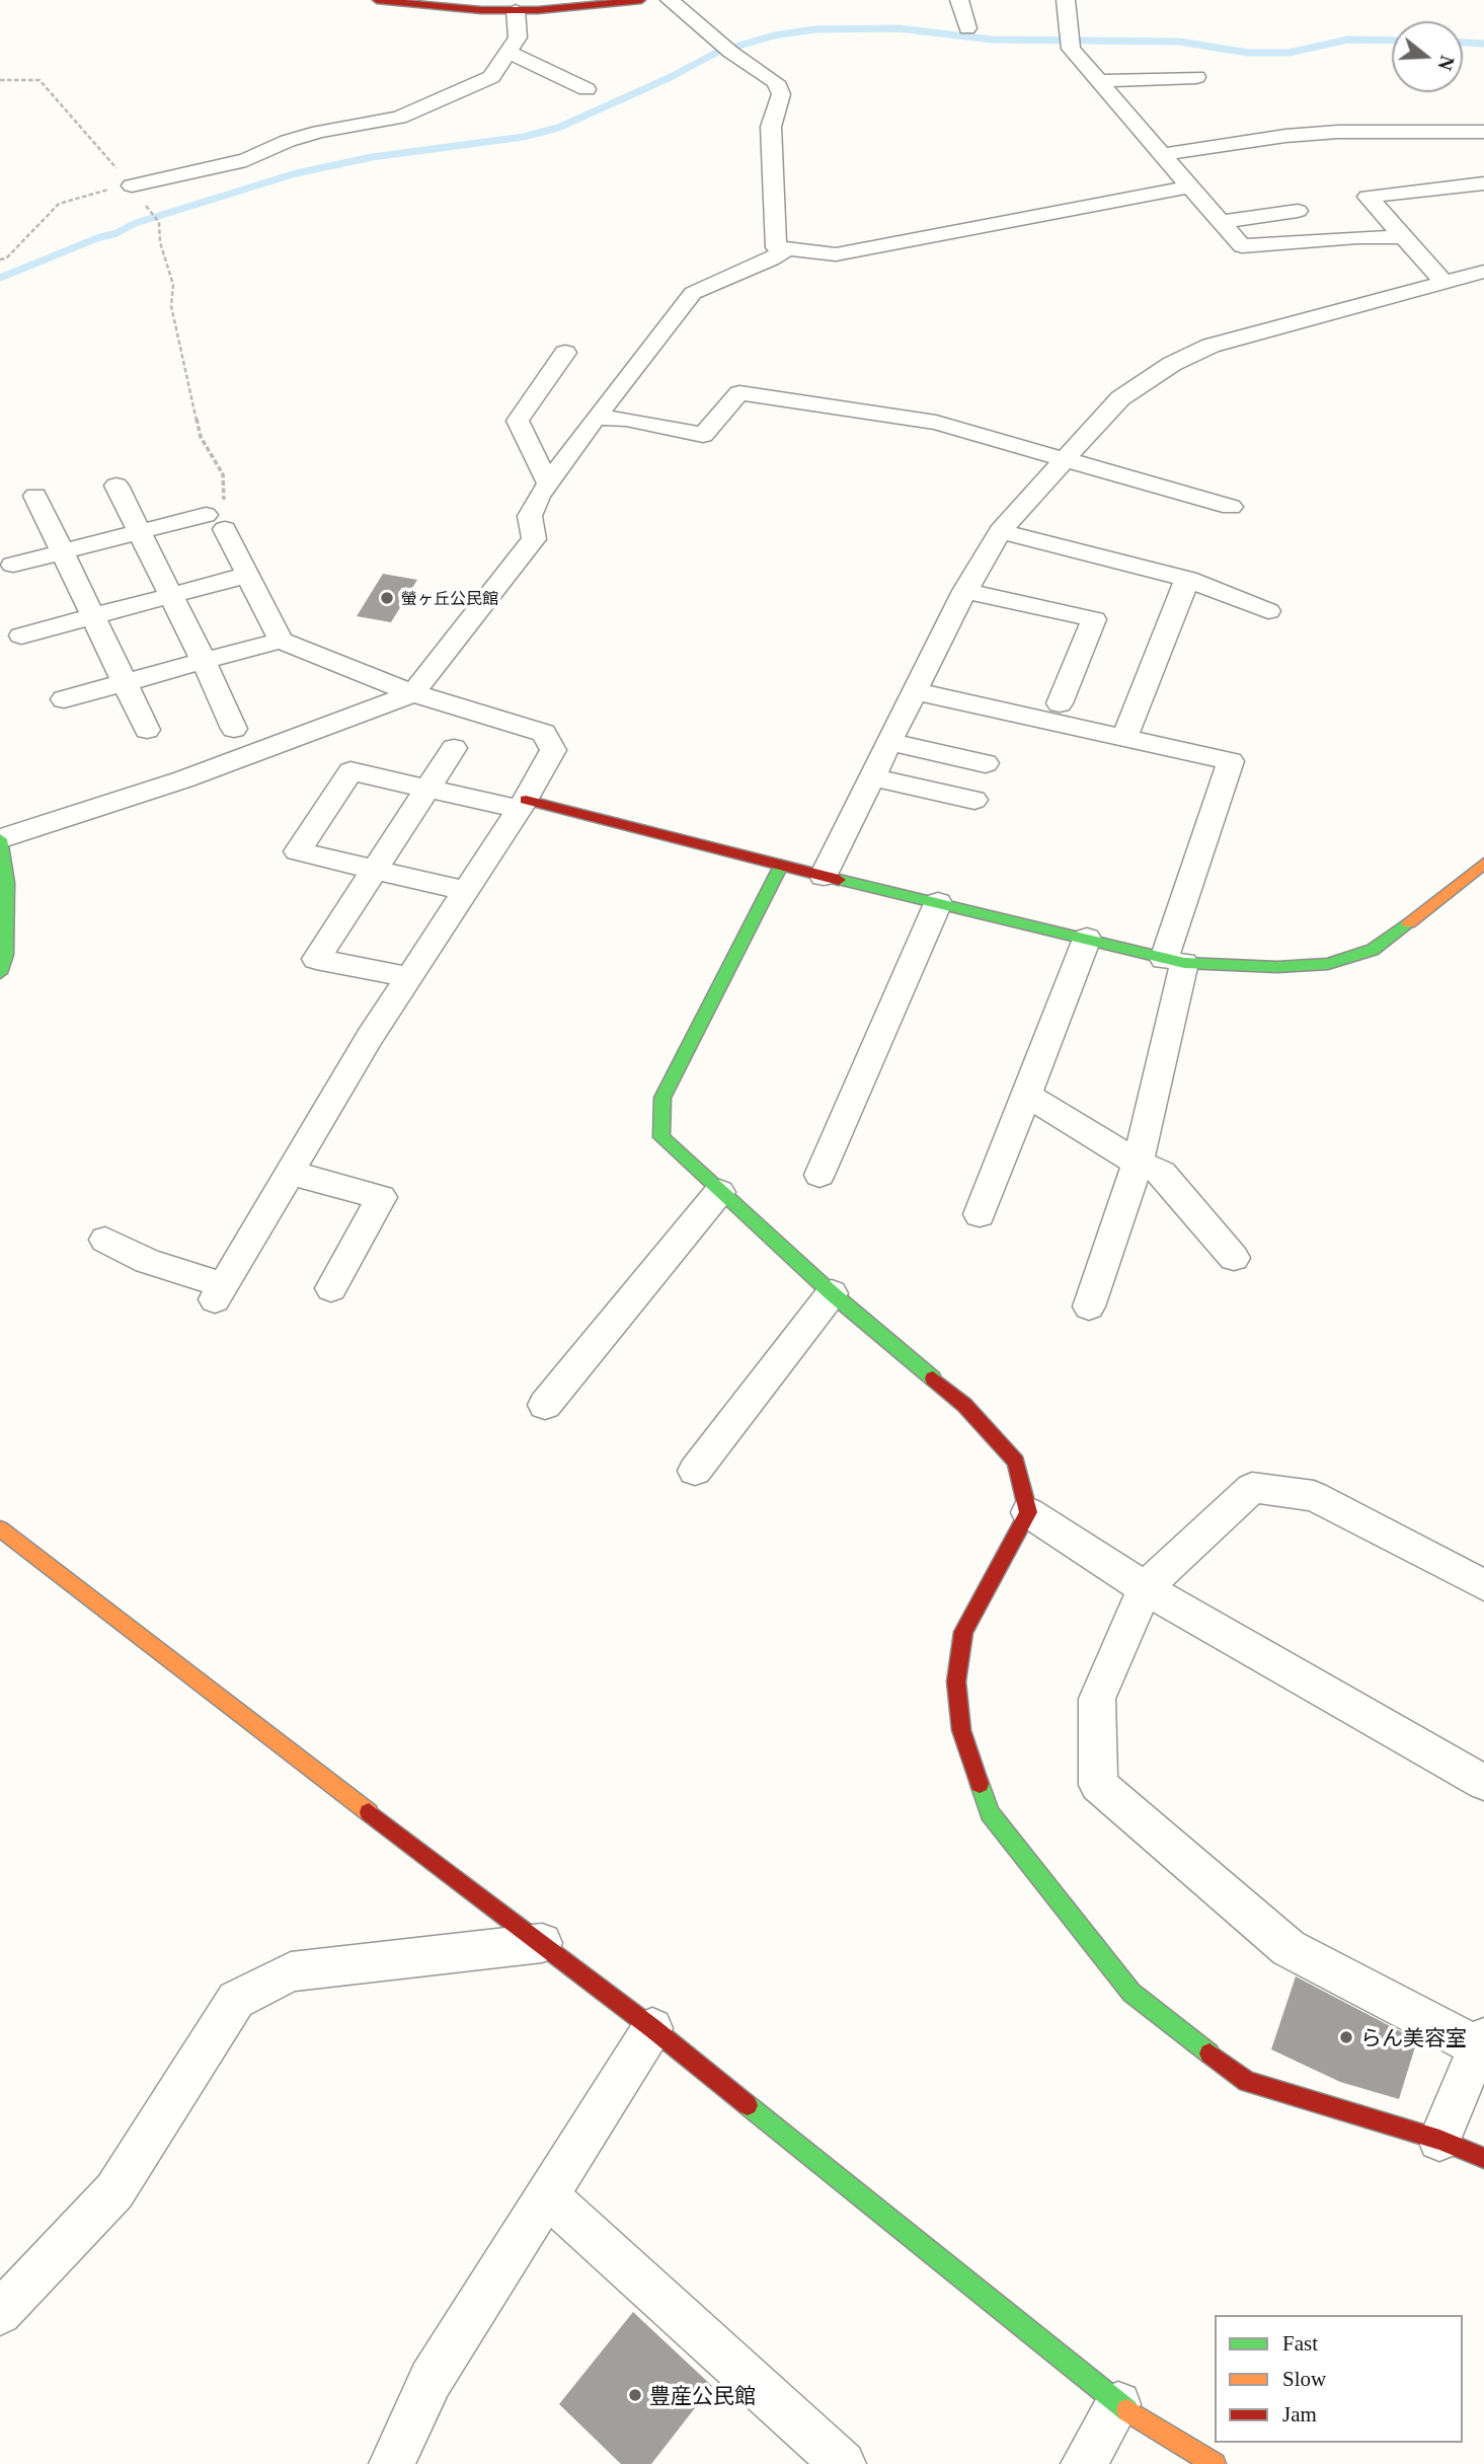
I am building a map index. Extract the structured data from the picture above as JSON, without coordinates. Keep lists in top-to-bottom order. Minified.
{"places":["螢ヶ丘公民館","らん美容室","豊産公民館"],"legend":["Fast","Slow","Jam"],"north":"right"}
